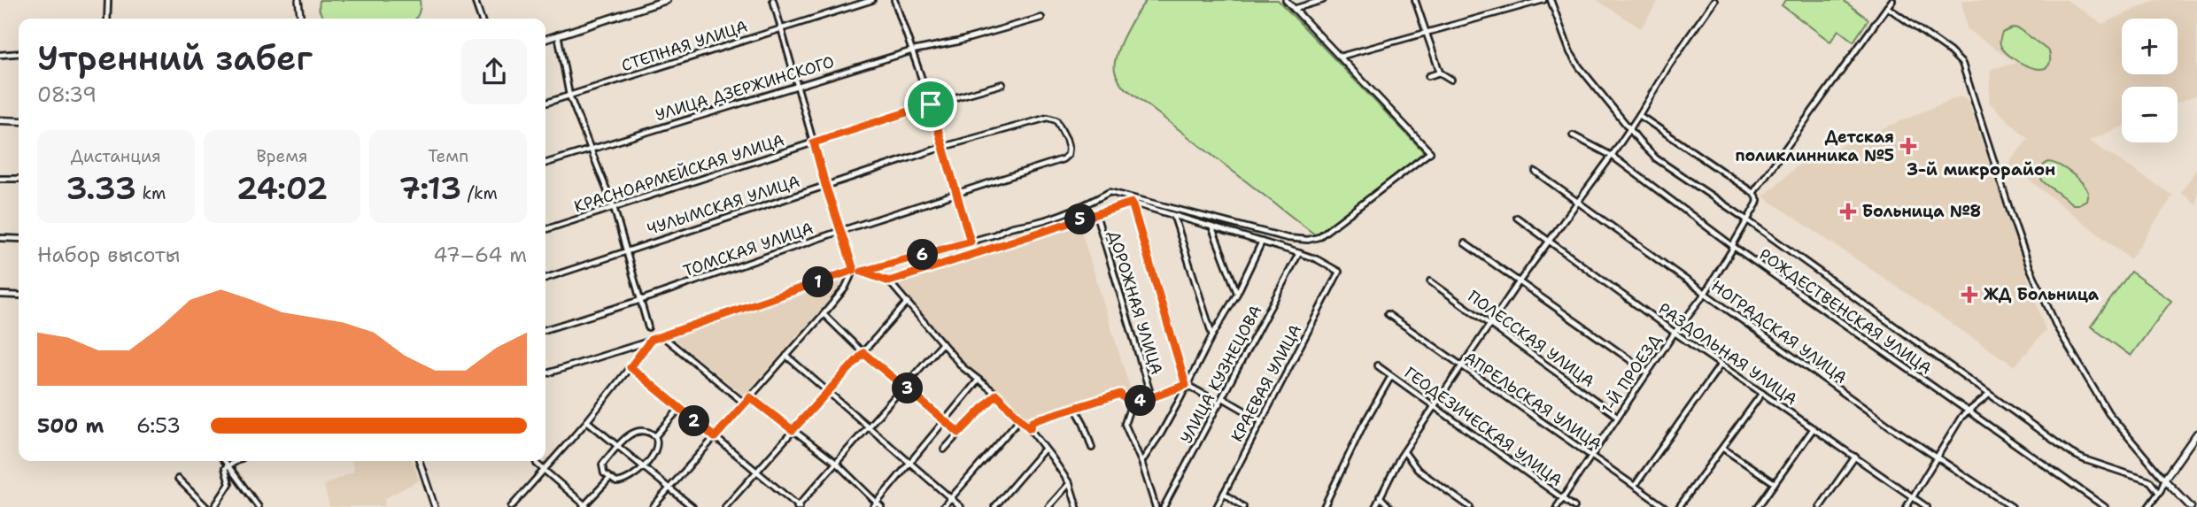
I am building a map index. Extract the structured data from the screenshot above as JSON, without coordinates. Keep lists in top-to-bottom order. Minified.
{"streets":{"street":["СТЕПНАЯ УЛИЦА","УЛИЦА ДЗЕРЖИНСКОГО","КРАСНОАРМЕЙСКАЯ УЛИЦА","ЧУЛЫМСКАЯ УЛИЦА","ТОМСКАЯ УЛИЦА","ДОРОЖНАЯ УЛИЦА","РОЖДЕСТВЕНСКАЯ УЛИЦА","НОГРАДСКАЯ УЛИЦА","ПОЛЕССКАЯ УЛИЦА","РАЗДОЛЬНАЯ УЛИЦА","УЛИЦА КУЗНЕЦОВА","1-Й ПРОЕЗД","КРАЕВАЯ УЛИЦА","АПРЕЛЬСКАЯ УЛИЦА","ГЕОДЕЗИЧЕСКАЯ УЛИЦА"]},"crossings":[["ЧУЛЫМСКАЯ УЛИЦА","ТОМСКАЯ УЛИЦА"],["РОЖДЕСТВЕНСКАЯ УЛИЦА","1-Й ПРОЕЗД"],["НОГРАДСКАЯ УЛИЦА","1-Й ПРОЕЗД"],["ПОЛЕССКАЯ УЛИЦА","1-Й ПРОЕЗД"],["РАЗДОЛЬНАЯ УЛИЦА","1-Й ПРОЕЗД"],["УЛИЦА КУЗНЕЦОВА","КРАЕВАЯ УЛИЦА"],["1-Й ПРОЕЗД","АПРЕЛЬСКАЯ УЛИЦА"],["1-Й ПРОЕЗД","ГЕОДЕЗИЧЕСКАЯ УЛИЦА"]],"districts":["3-й микрорайон"],"places":{"health":["Детская поликлинника №5","Больница №8","ЖД Больница"]},"page":{"map_buttons":["+","−"],"heading":["Утренний забег","08:39"],"stats":[["Дистанция","3.33 km"],["Время","24:02"],["Темп","7:13 /km"]],"pins":["5","6","1","3","4","2"],"chart":["Набор высоты","47–64 m"],"list":[{"name":"500 m","note":"6:53"}]}}
